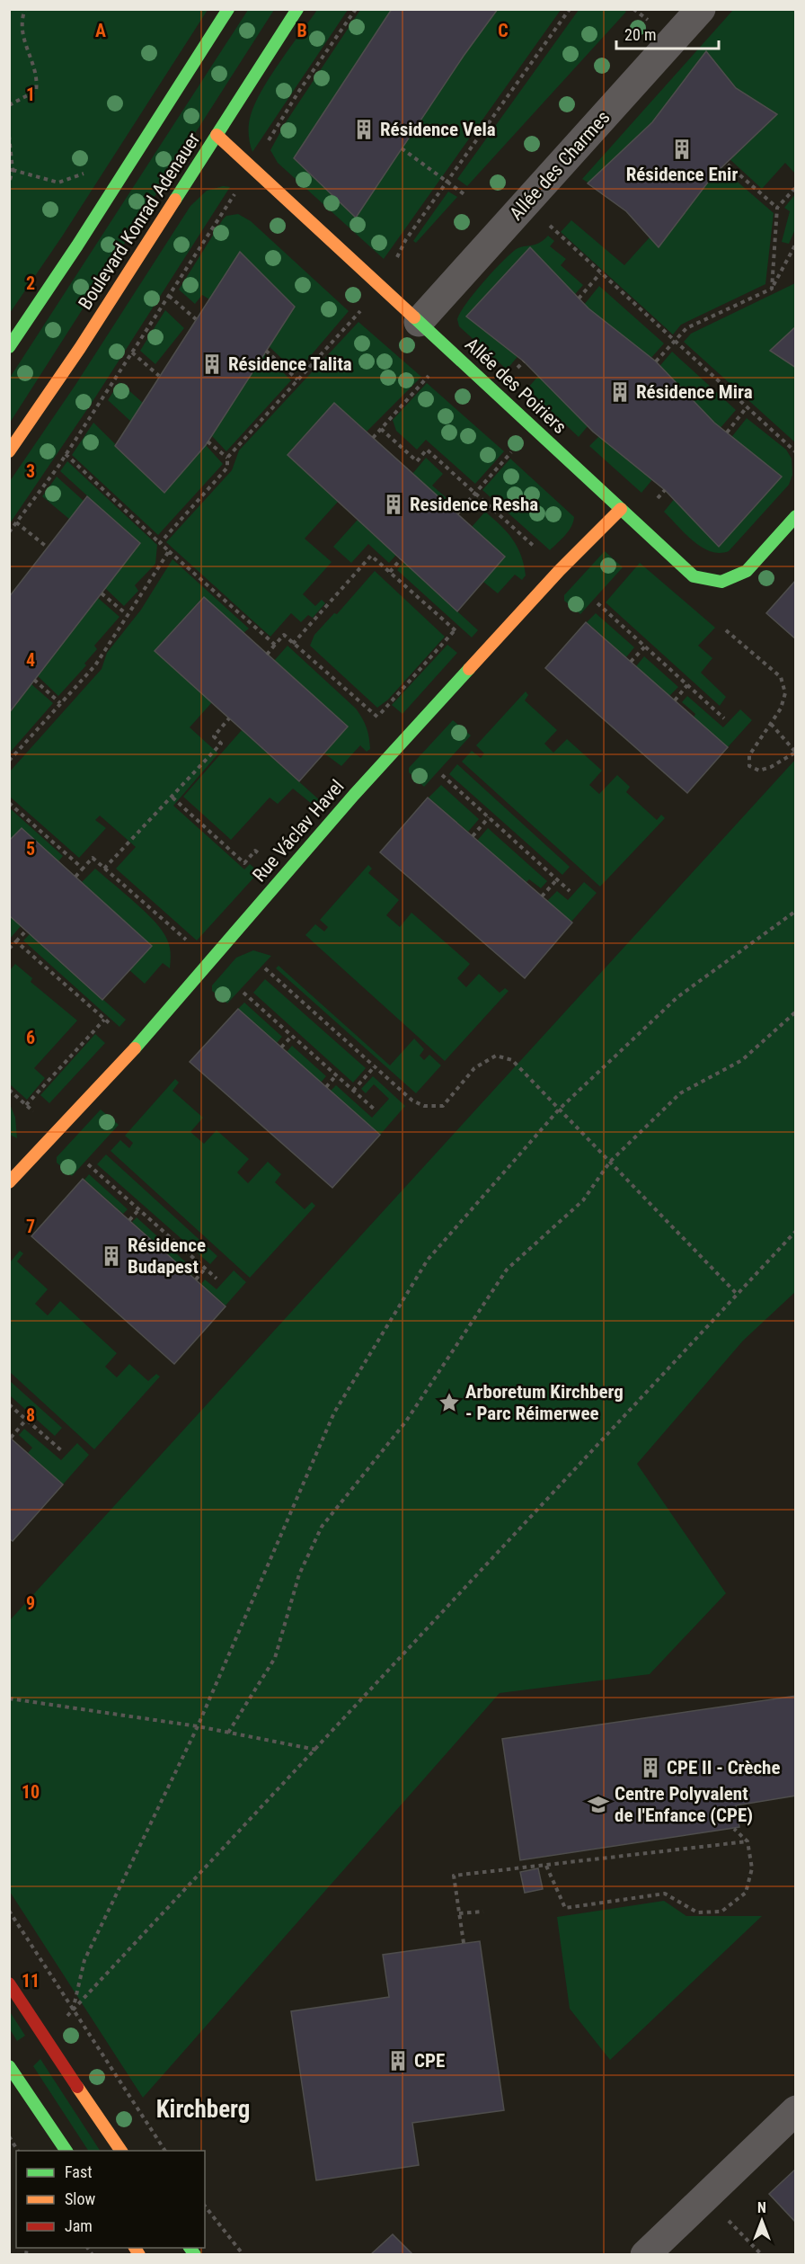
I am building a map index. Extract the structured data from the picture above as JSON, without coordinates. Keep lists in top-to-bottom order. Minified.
{"streets":{"street":["Allée des Charmes","Boulevard Konrad Adenauer","Allée des Poiriers","Rue Václav Havel"]},"crossings":[["Allée des Charmes","Allée des Poiriers"],["Boulevard Konrad Adenauer","Allée des Poiriers"],["Allée des Poiriers","Rue Václav Havel"]],"districts":["Kirchberg"],"places":{"building":["Résidence Vela","Résidence Enir","Résidence Talita","Résidence Mira","Residence Resha","Résidence Budapest","CPE II - Crèche","CPE"],"place":["Arboretum Kirchberg - Parc Réimerwee"],"school or university":["Centre Polyvalent de l'Enfance (CPE)"]},"legend":["Fast","Slow","Jam"],"scale_bar":"20 m","north":"top","grid":{"columns":["A","B","C"],"rows":["1","2","3","4","5","6","7","8","9","10","11"]}}
